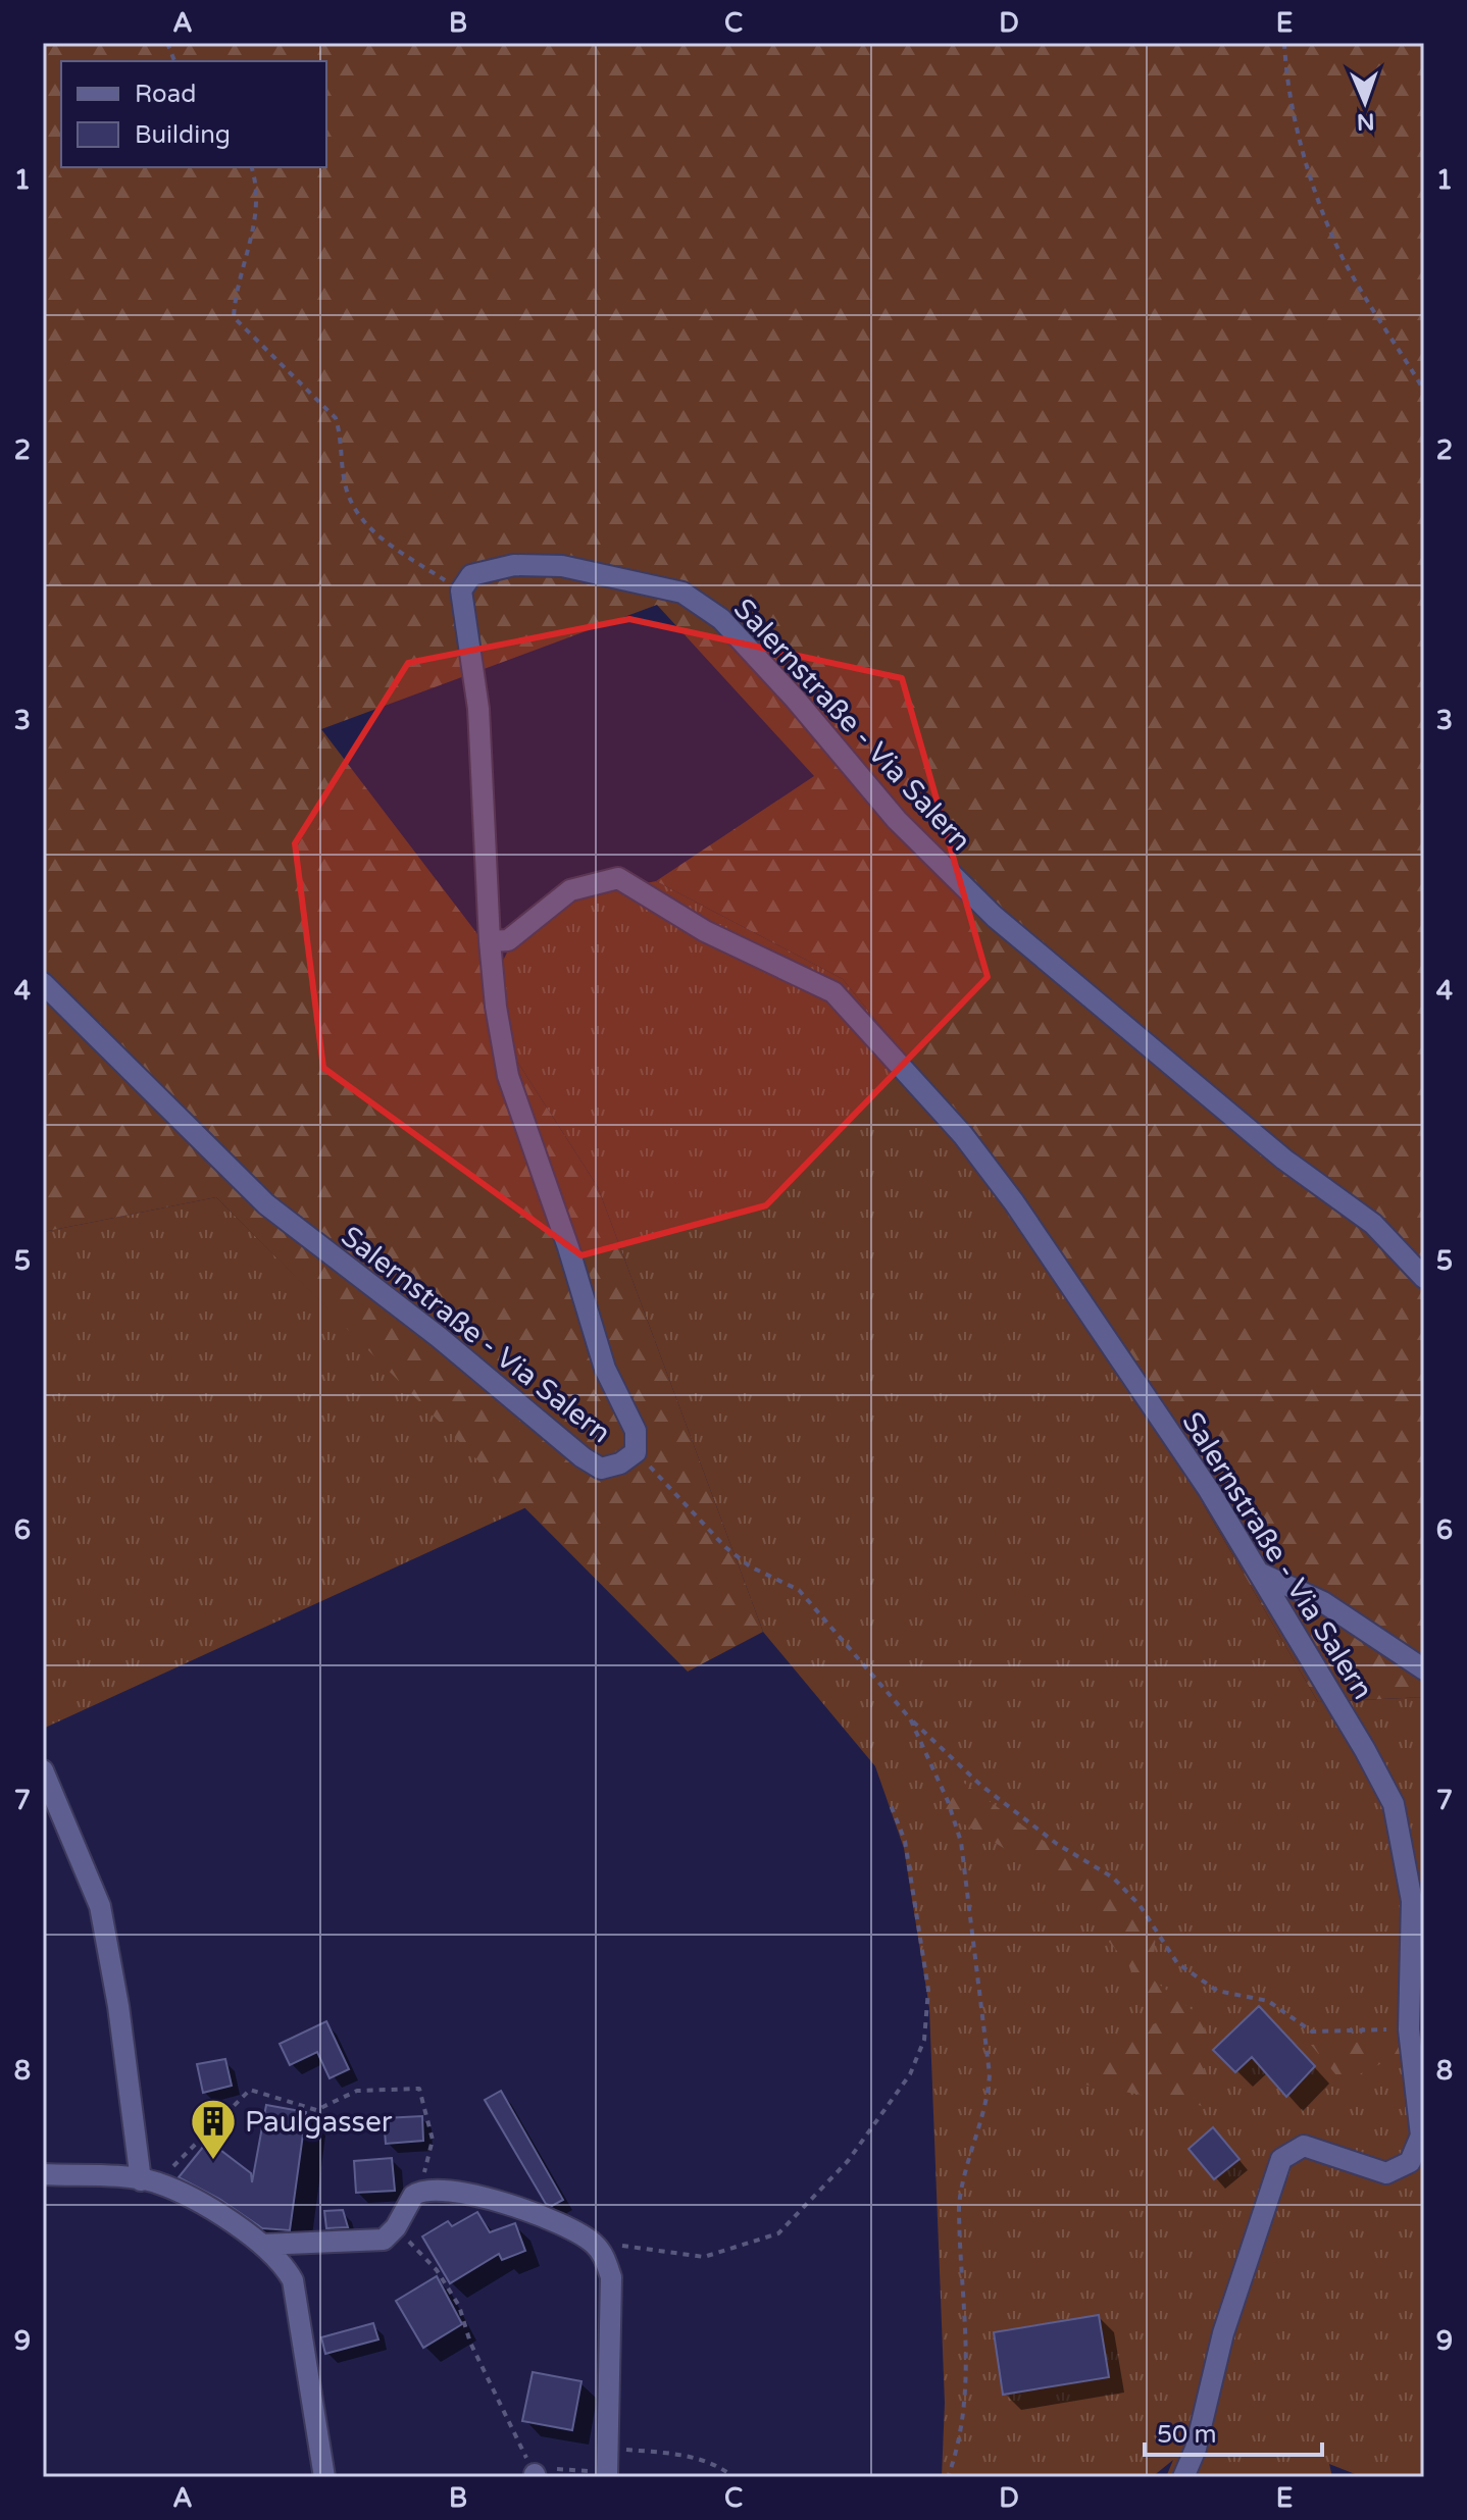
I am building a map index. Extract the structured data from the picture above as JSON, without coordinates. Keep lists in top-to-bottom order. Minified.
{"streets":{"street":["Salernstraße - Via Salern"]},"places":{"building":["Paulgasser"]},"legend":["Road","Building"],"scale_bar":"50 m","north":"bottom","grid":{"columns":["A","B","C","D","E"],"rows":["1","2","3","4","5","6","7","8","9"]}}
